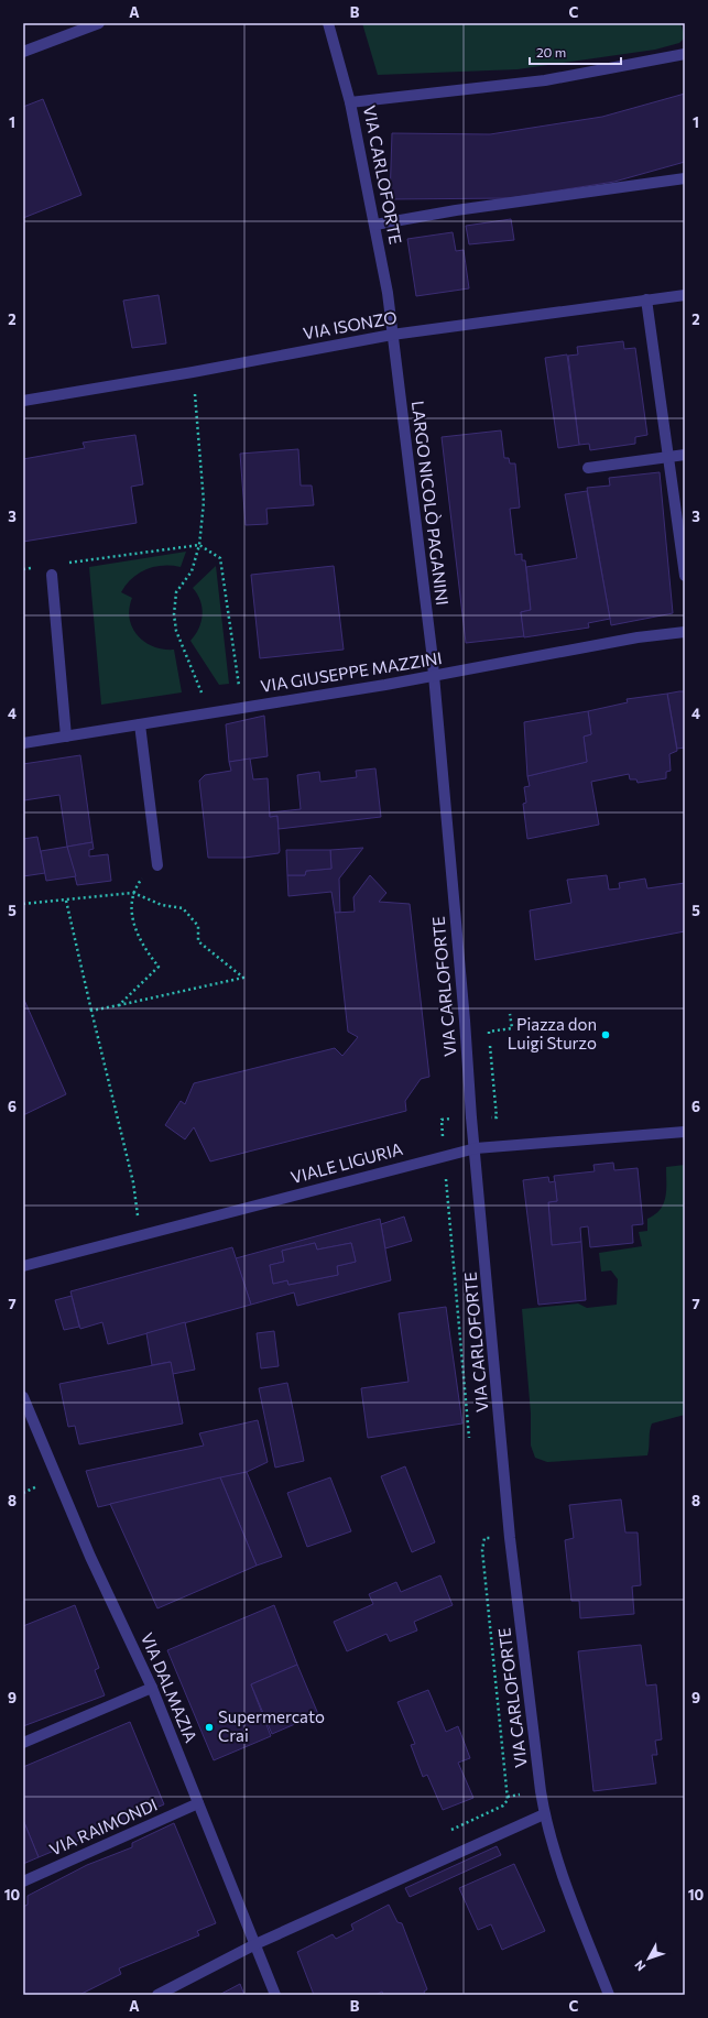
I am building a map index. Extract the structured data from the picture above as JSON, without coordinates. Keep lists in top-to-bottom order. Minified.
{"streets":{"street":["VIA CARLOFORTE","VIA ISONZO","LARGO NICOLÒ PAGANINI","VIA GIUSEPPE MAZZINI","VIALE LIGURIA","VIA DALMAZIA","VIA RAIMONDI"]},"crossings":[["VIA CARLOFORTE","VIA ISONZO"],["VIA CARLOFORTE","LARGO NICOLÒ PAGANINI"],["VIA CARLOFORTE","VIA GIUSEPPE MAZZINI"],["VIA CARLOFORTE","VIALE LIGURIA"],["VIA ISONZO","LARGO NICOLÒ PAGANINI"],["LARGO NICOLÒ PAGANINI","VIA GIUSEPPE MAZZINI"],["VIA DALMAZIA","VIA RAIMONDI"]],"places":["Piazza don Luigi Sturzo","Supermercato Crai"],"scale_bar":"20 m","north":"bottom left","grid":{"columns":["A","B","C"],"rows":["1","2","3","4","5","6","7","8","9","10"]}}
